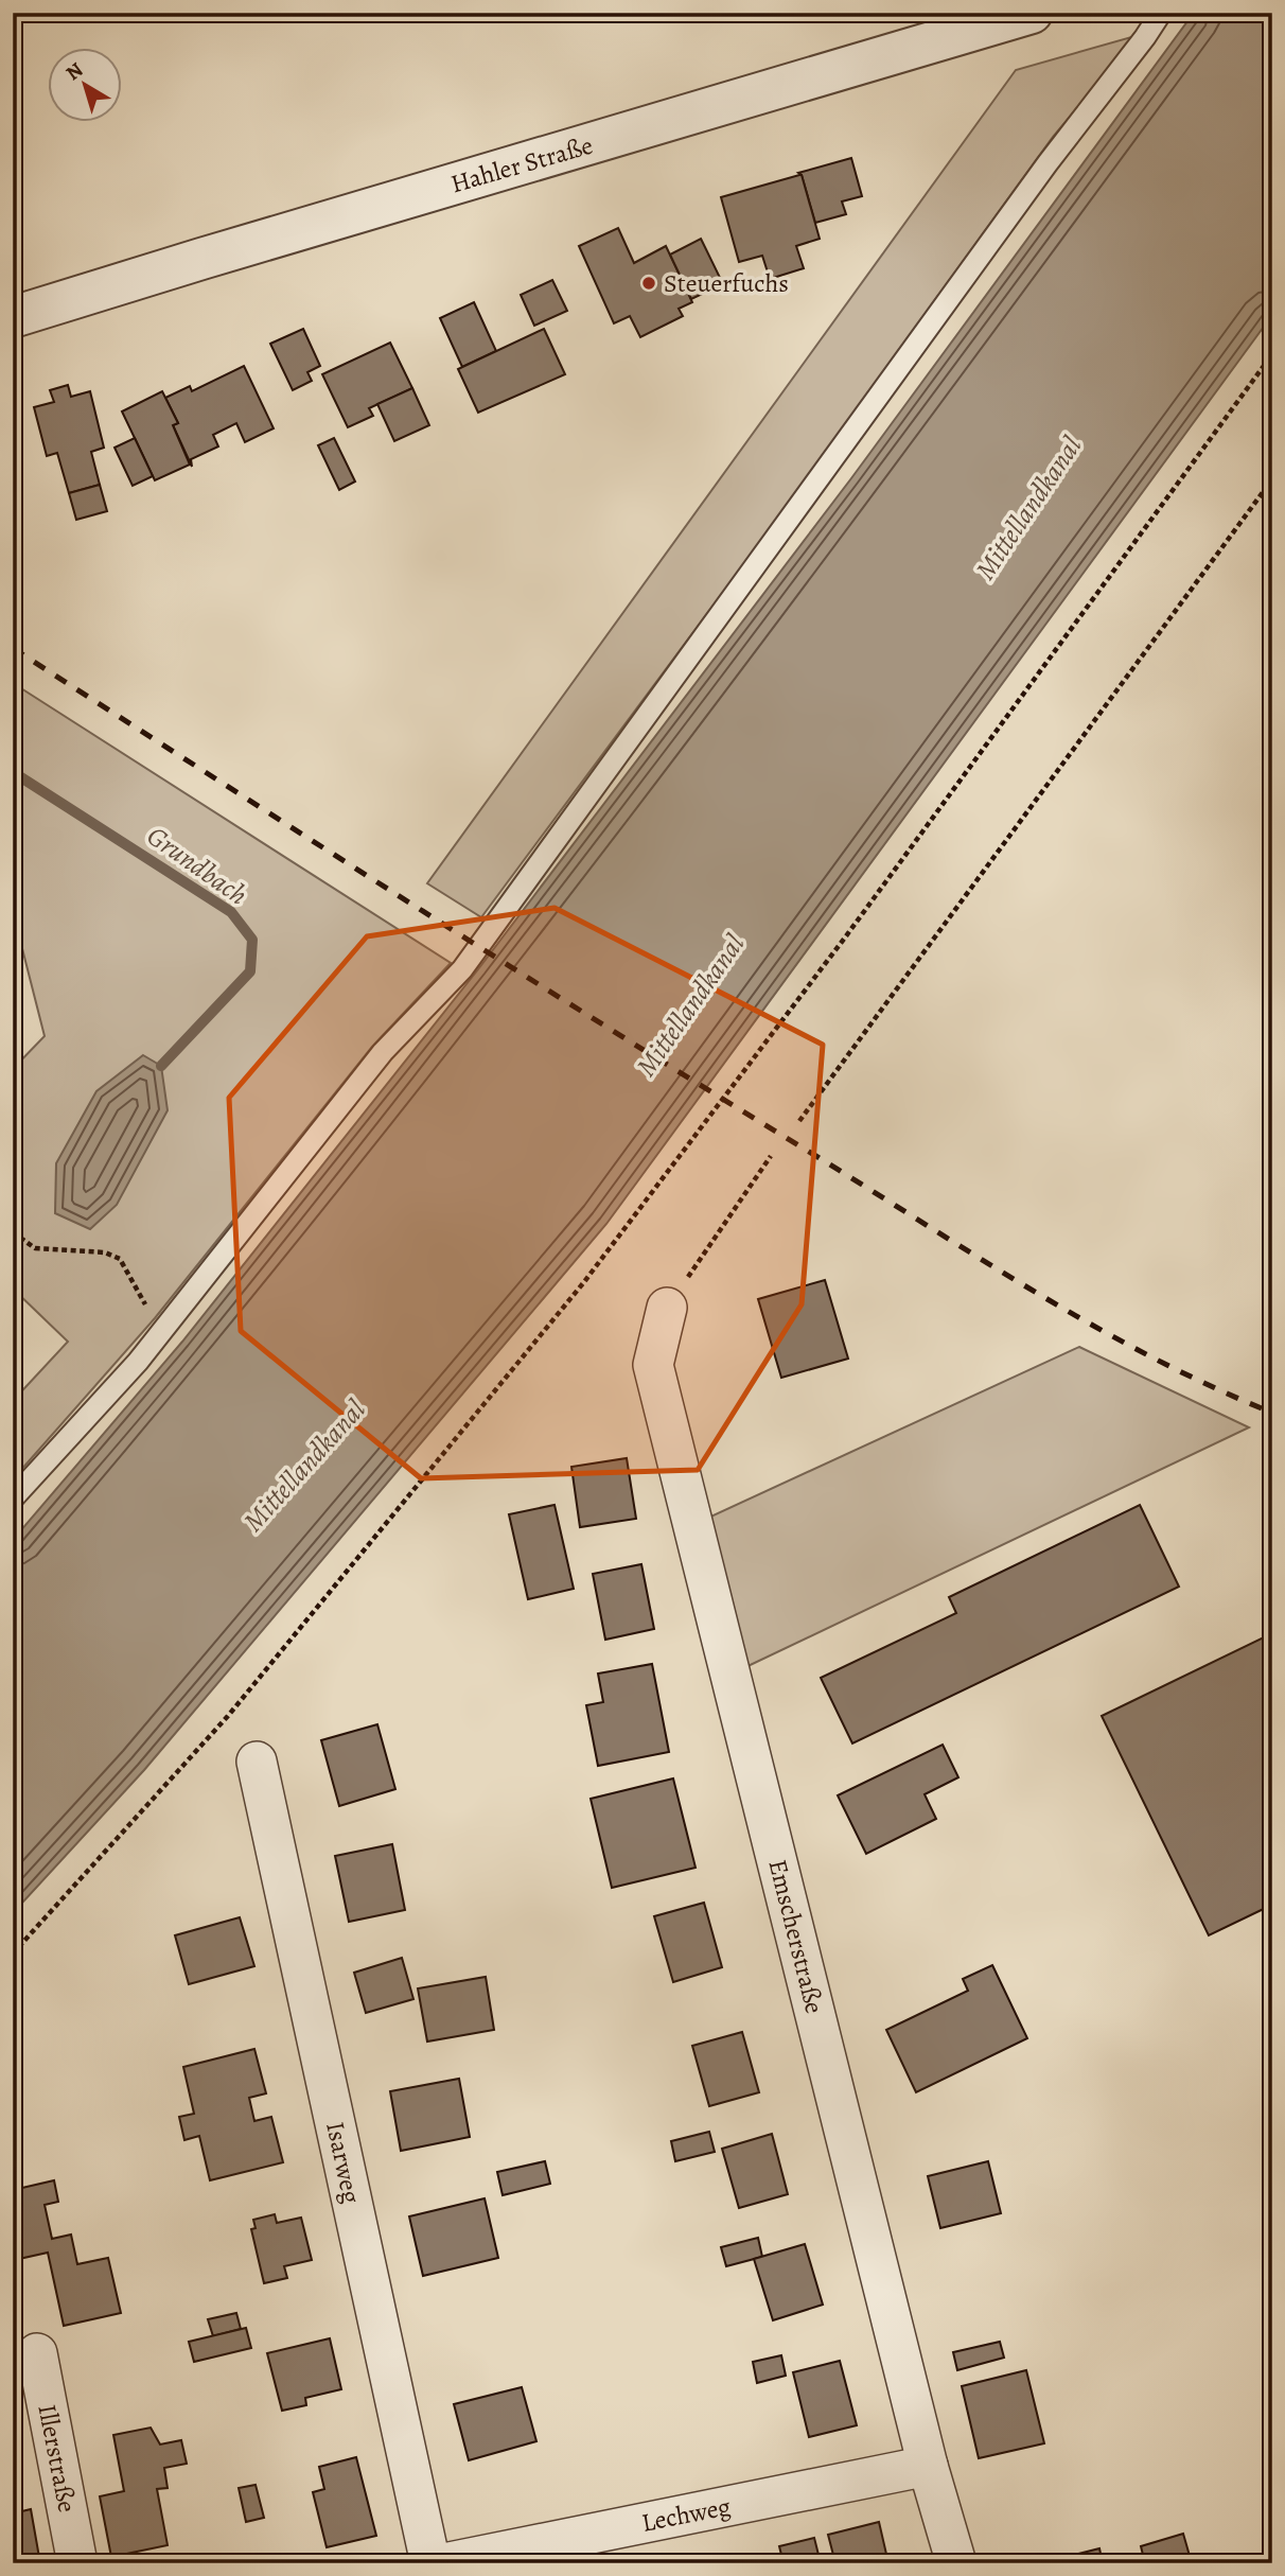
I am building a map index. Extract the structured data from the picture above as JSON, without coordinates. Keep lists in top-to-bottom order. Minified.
{"streets":{"street":["Hahler Straße","Emscherstraße","Isarweg","Illerstraße","Lechweg"]},"crossings":[["Emscherstraße","Lechweg"]],"water":["Mittellandkanal","Grundbach"],"places":["Steuerfuchs"],"north":"top left"}
